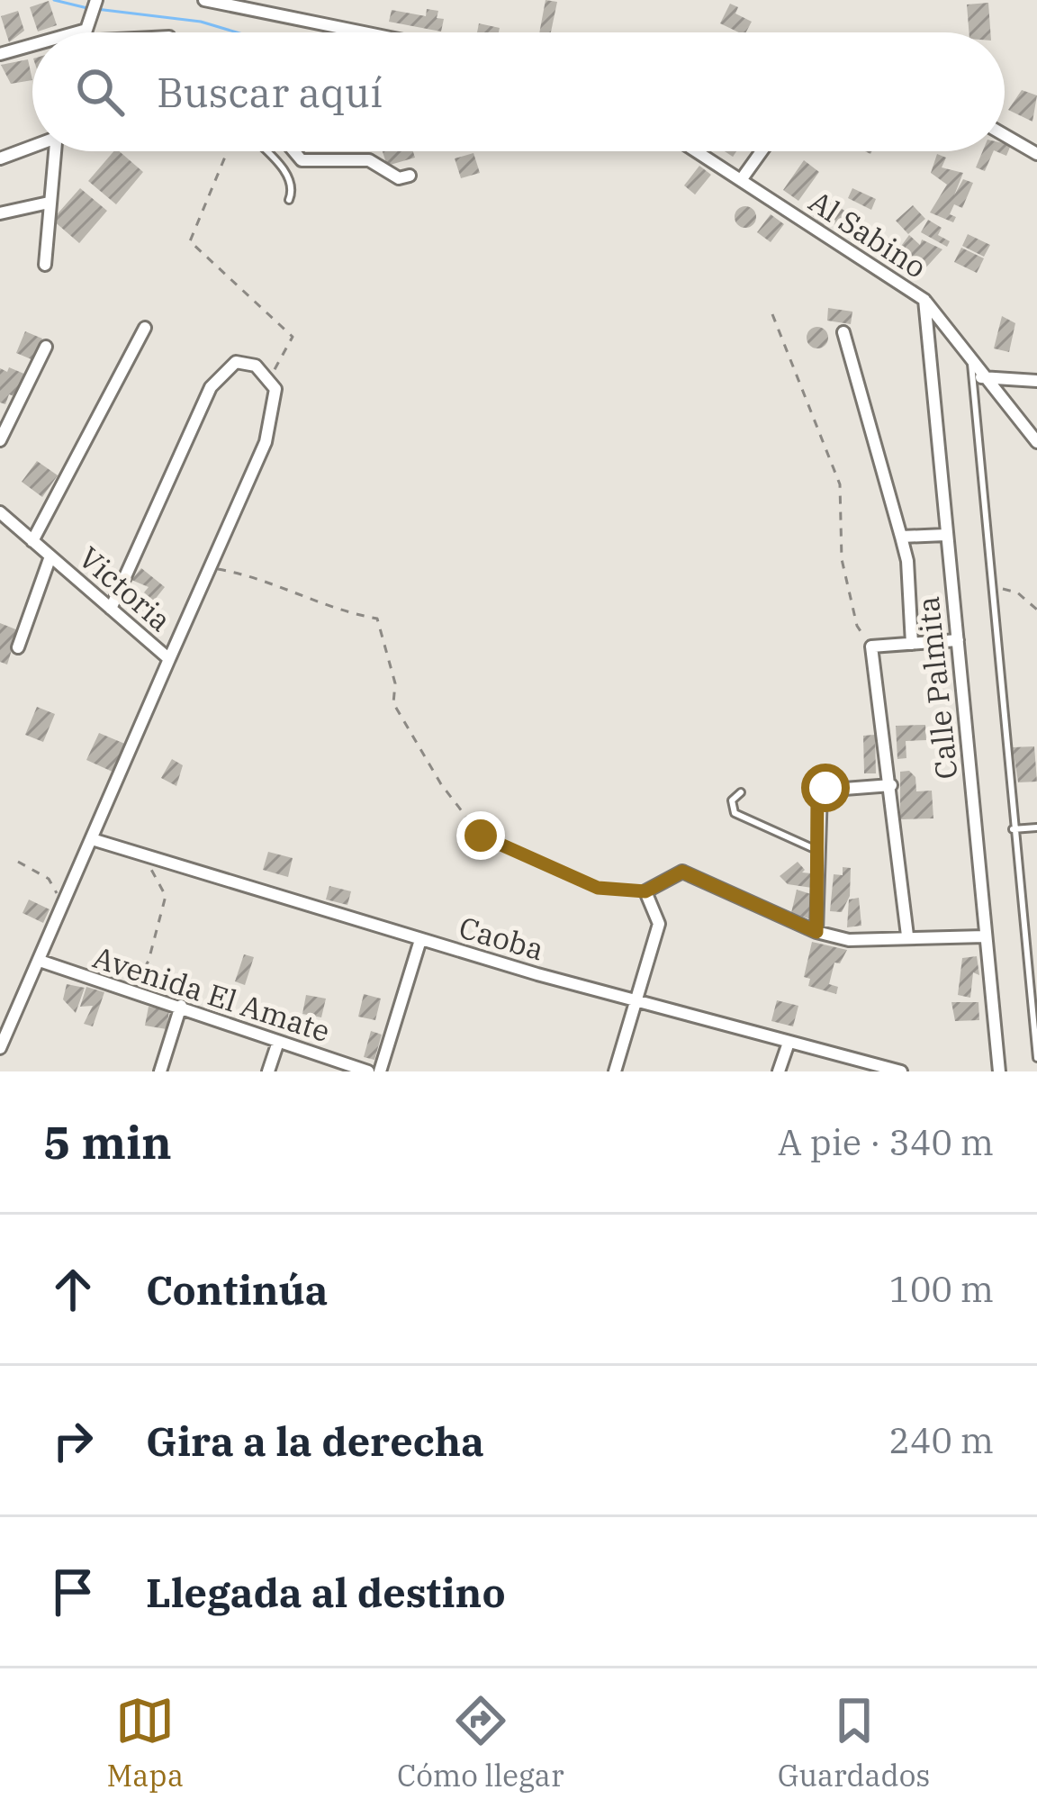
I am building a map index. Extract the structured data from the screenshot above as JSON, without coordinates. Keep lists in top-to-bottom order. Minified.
{"streets":{"street":["Al Sabino","Victoria","Calle Palmita","Caoba","Avenida El Amate"]},"crossings":[["Al Sabino","Calle Palmita"],["Victoria","Caoba"],["Victoria","Avenida El Amate"]],"page":{"search":"Buscar aquí","heading":["5 min","A pie · 340 m"],"list":[["Continúa","100 m"],["Gira a la derecha","240 m"],"Llegada al destino"],"nav":["Mapa","Cómo llegar","Guardados"]}}
